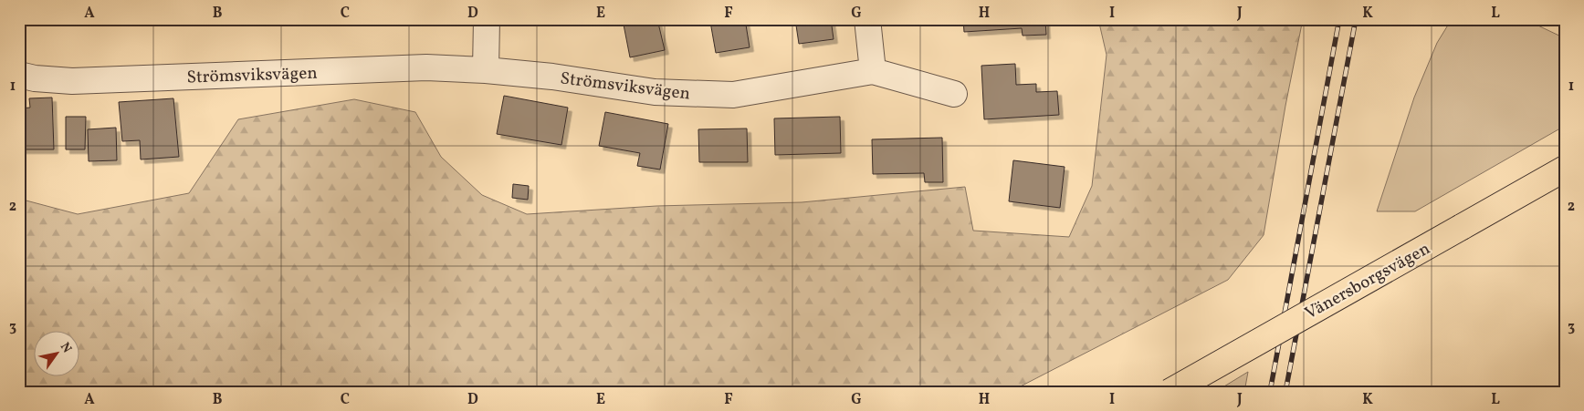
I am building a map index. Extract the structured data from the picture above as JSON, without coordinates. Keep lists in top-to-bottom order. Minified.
{"streets":{"main road":["Vänersborgsvägen"],"street":["Strömsviksvägen"]},"north":"top right","grid":{"columns":["A","B","C","D","E","F","G","H","I","J","K","L"],"rows":["1","2","3"]}}
